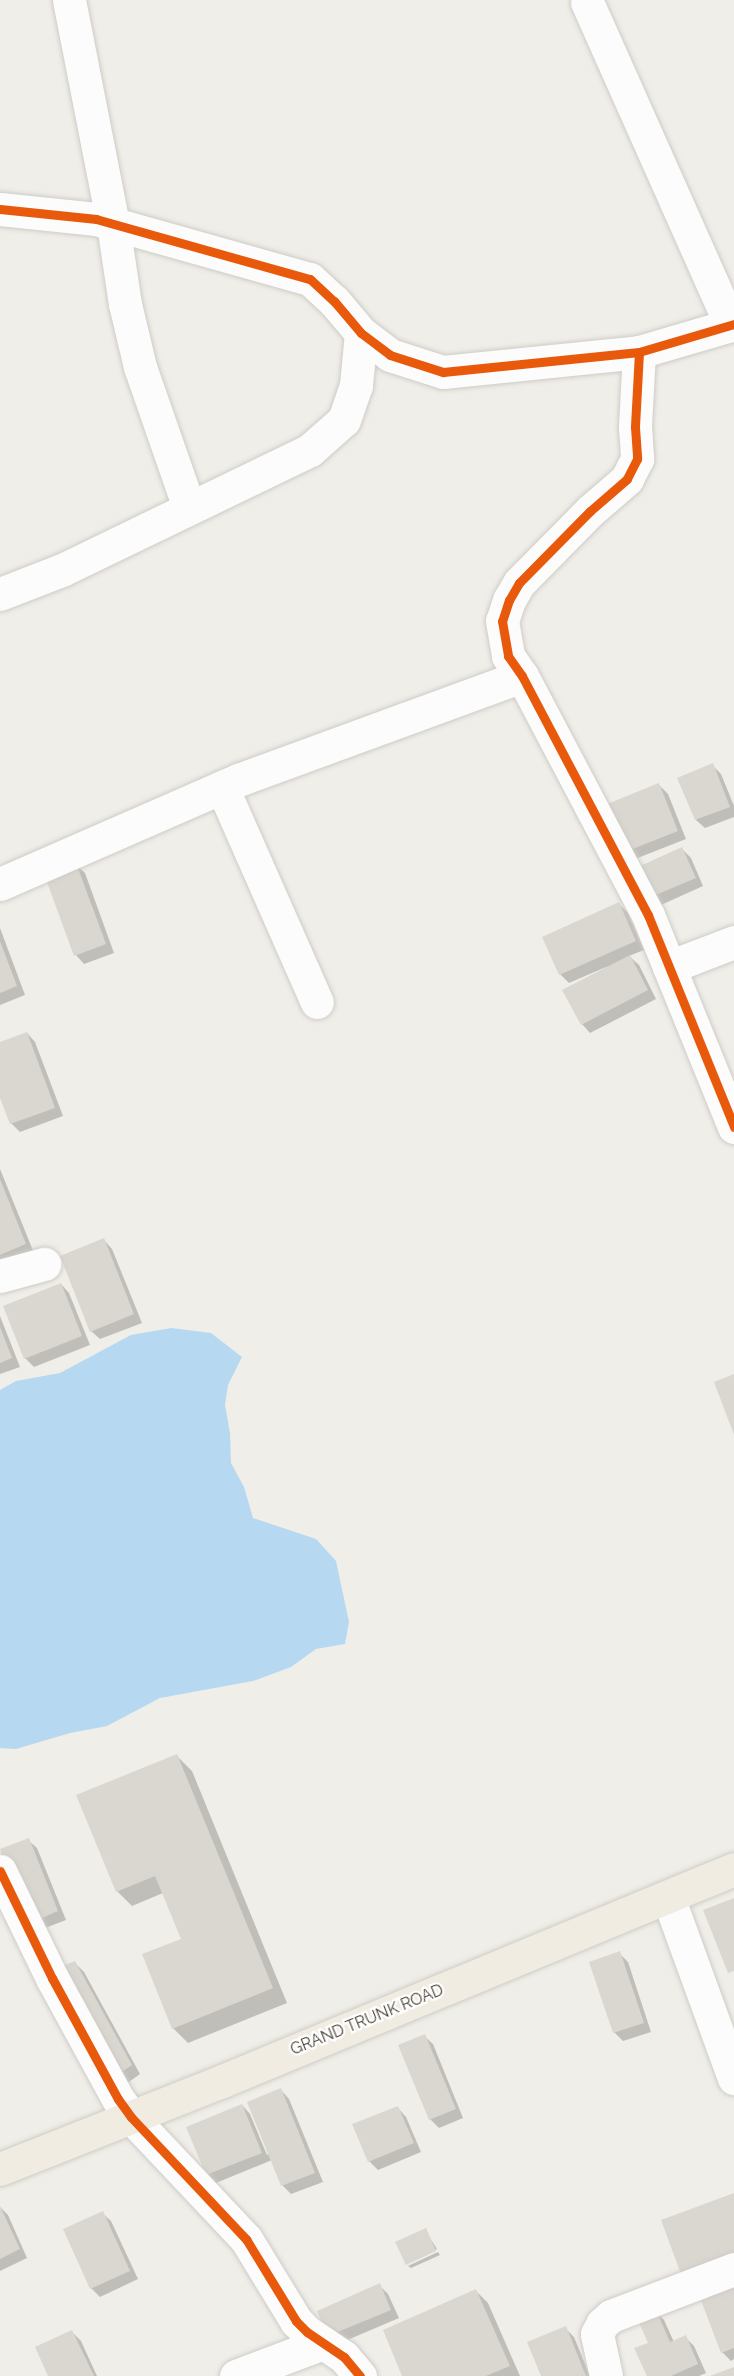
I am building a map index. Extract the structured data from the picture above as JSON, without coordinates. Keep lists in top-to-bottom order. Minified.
{"streets":{"main road":["GRAND TRUNK ROAD"]}}
